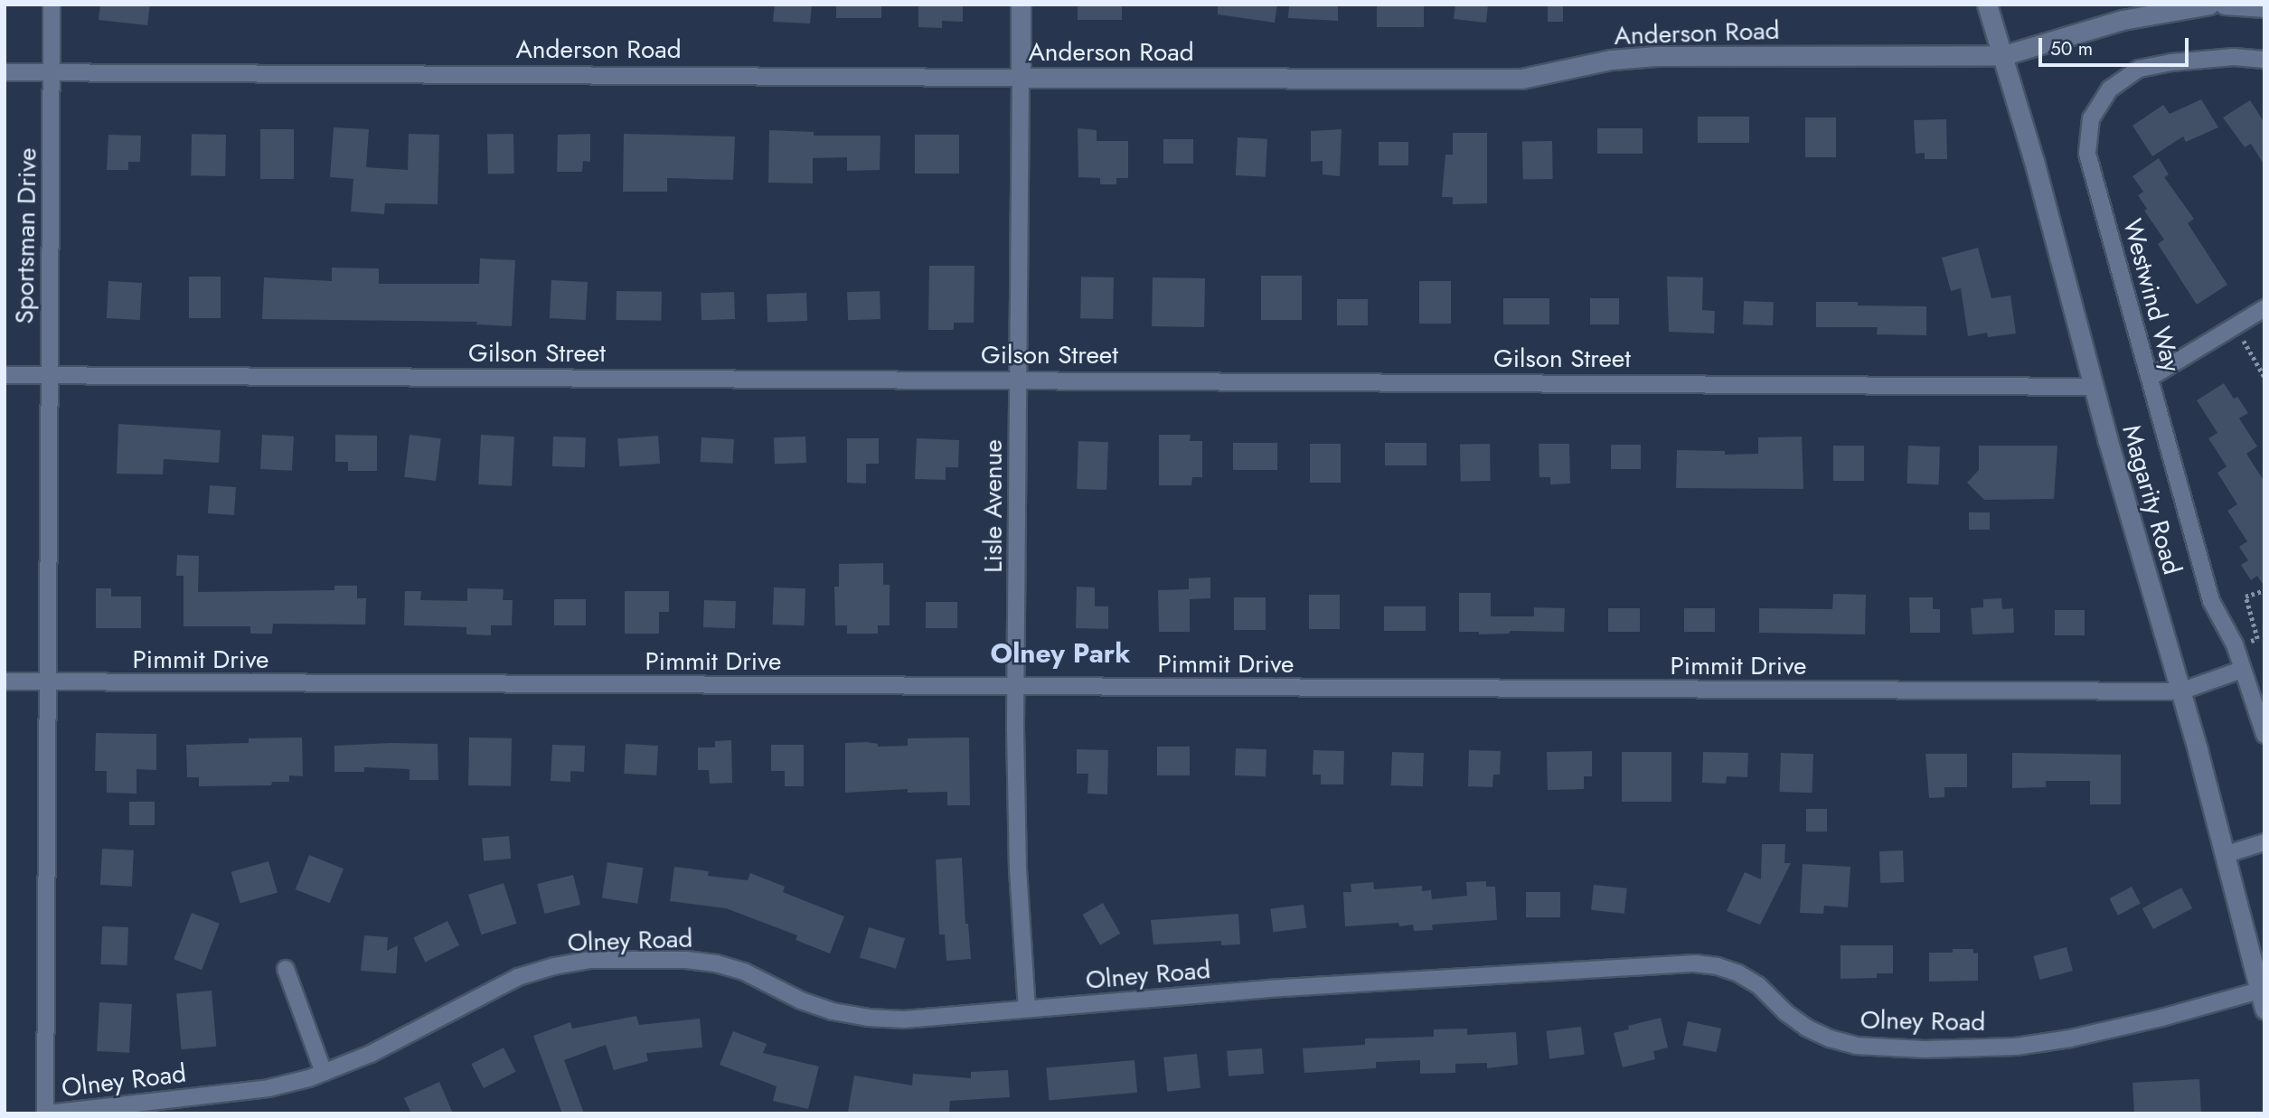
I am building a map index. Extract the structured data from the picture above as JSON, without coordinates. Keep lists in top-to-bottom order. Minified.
{"streets":{"street":["Anderson Road","Sportsman Drive","Westwind Way","Gilson Street","Magarity Road","Lisle Avenue","Pimmit Drive","Olney Road"]},"crossings":[["Anderson Road","Sportsman Drive"],["Anderson Road","Magarity Road"],["Anderson Road","Lisle Avenue"],["Sportsman Drive","Gilson Street"],["Sportsman Drive","Pimmit Drive"],["Sportsman Drive","Olney Road"],["Gilson Street","Magarity Road"],["Gilson Street","Lisle Avenue"],["Magarity Road","Pimmit Drive"],["Magarity Road","Olney Road"],["Lisle Avenue","Pimmit Drive"],["Lisle Avenue","Olney Road"]],"districts":["Olney Park"],"scale_bar":"50 m"}
